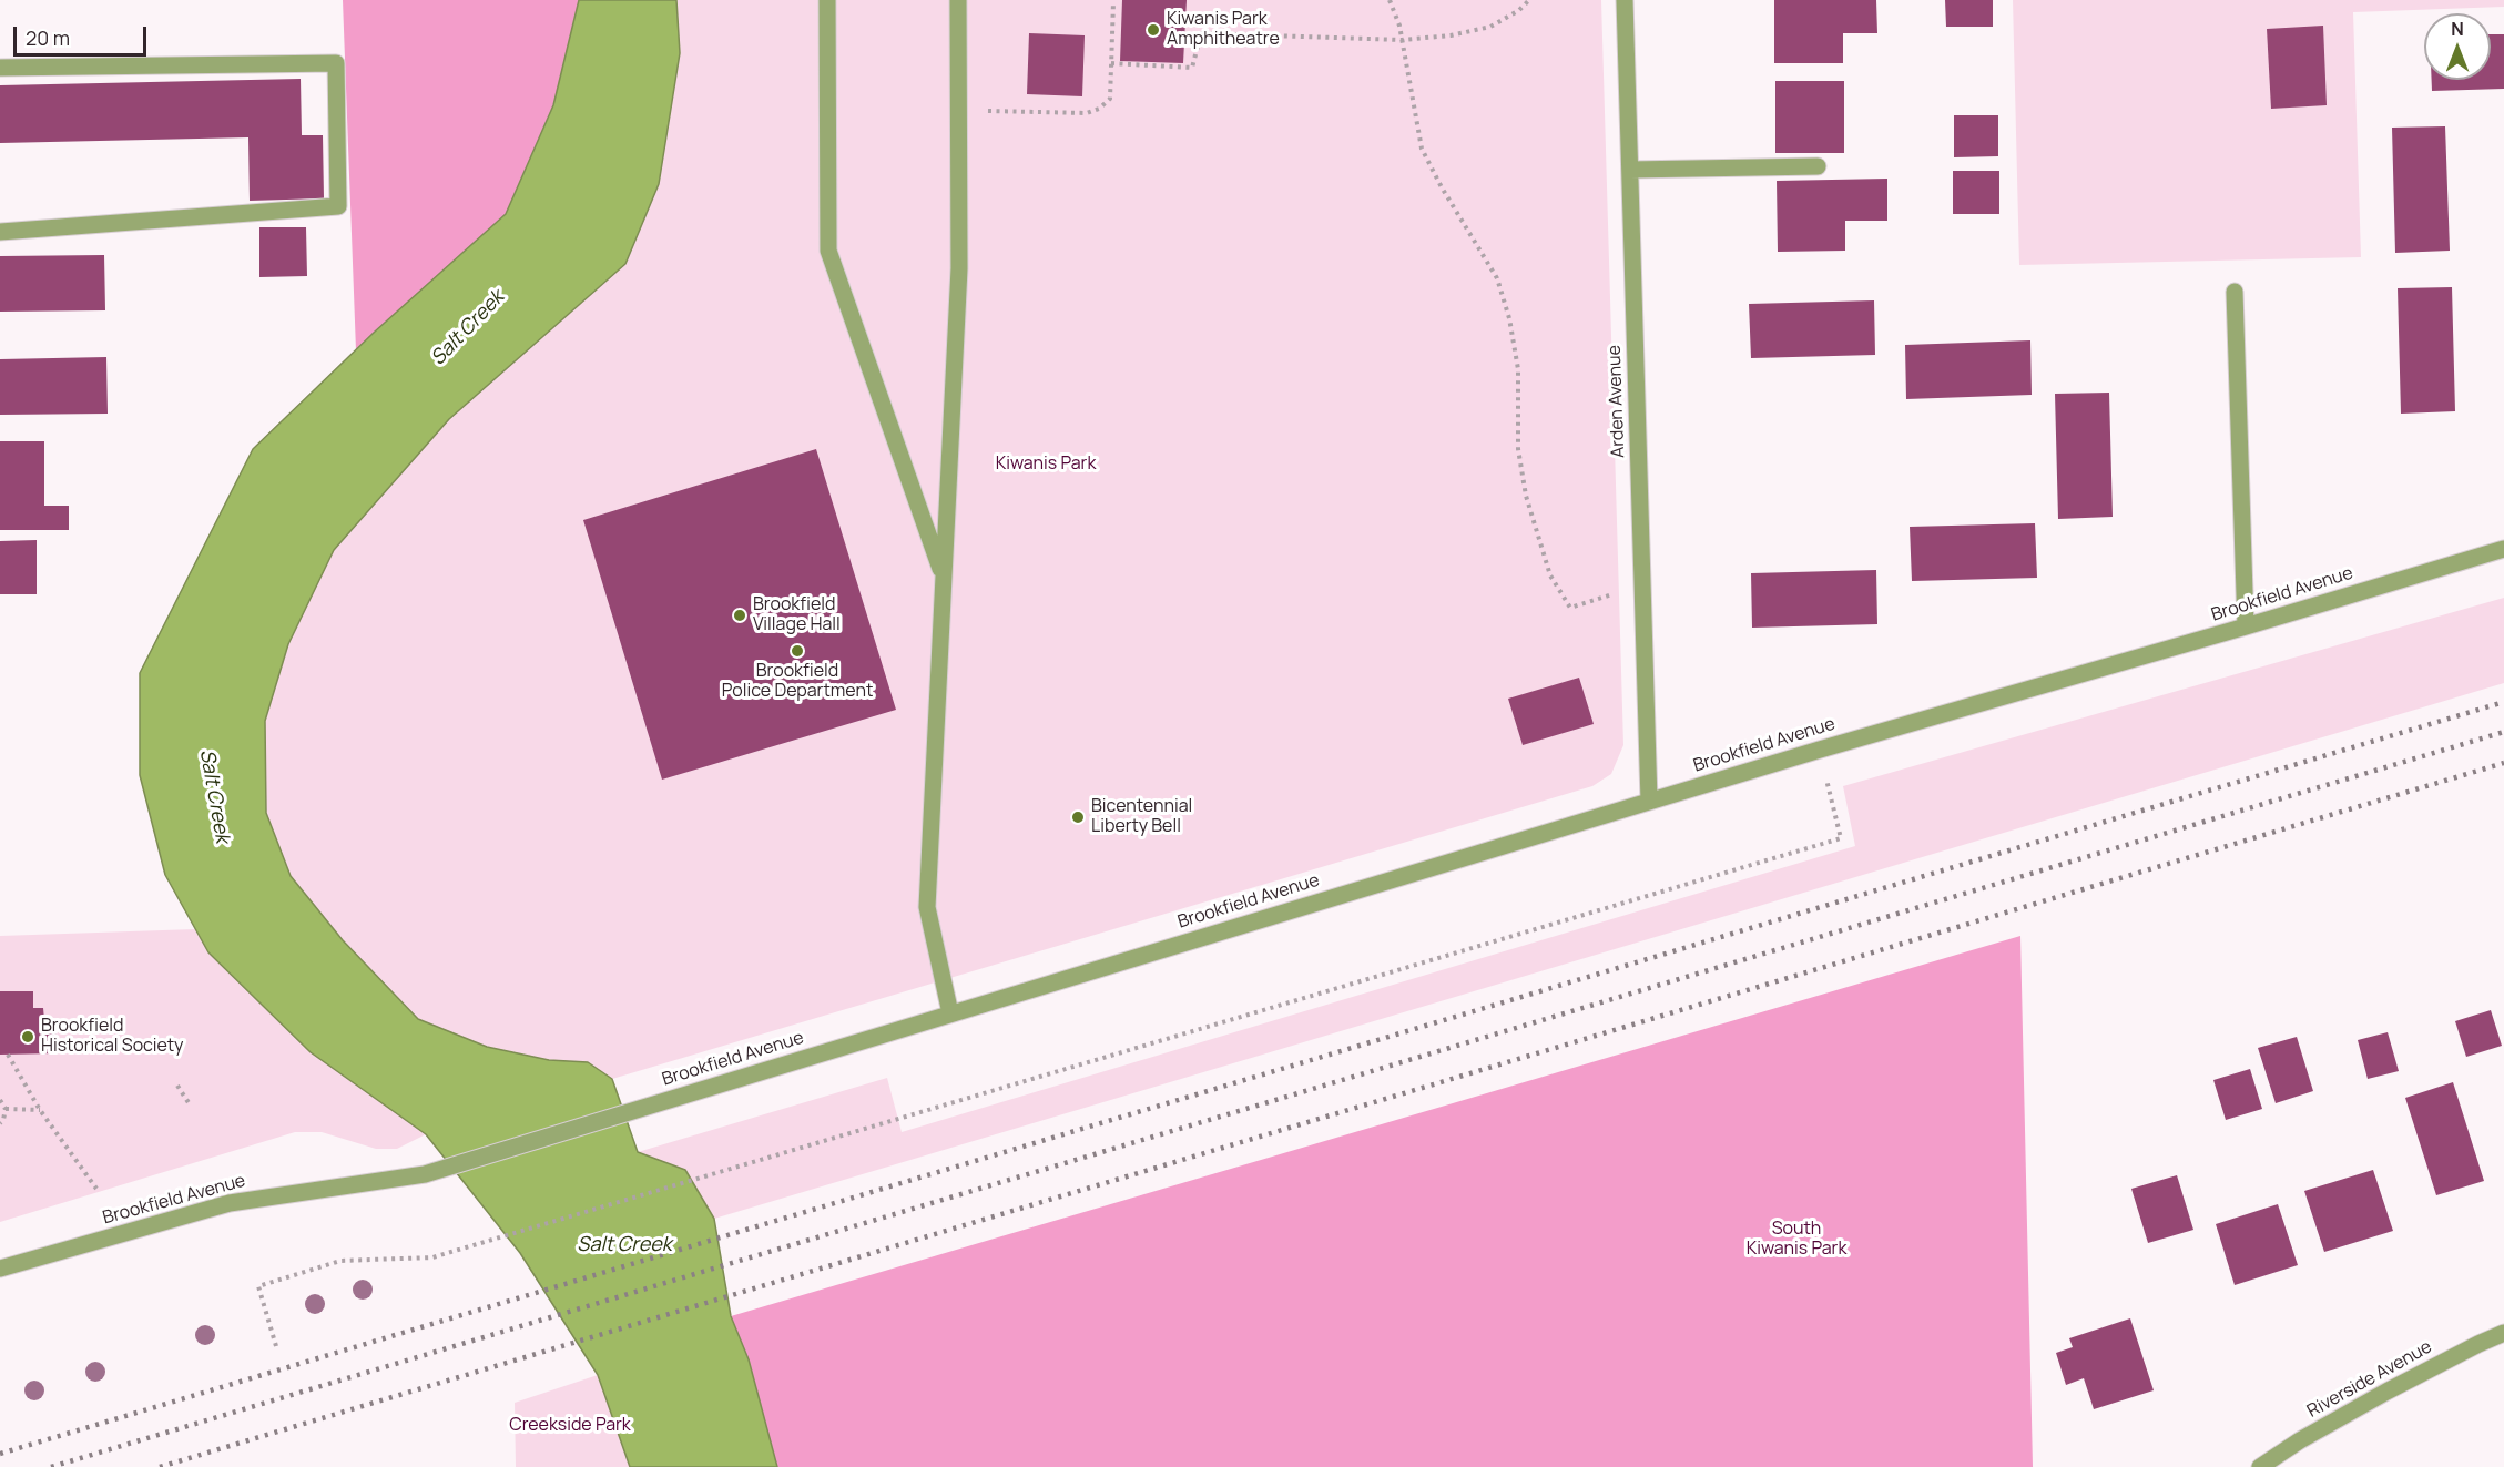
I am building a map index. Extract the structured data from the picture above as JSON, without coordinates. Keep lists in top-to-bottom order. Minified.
{"streets":{"street":["Arden Avenue","Brookfield Avenue","Riverside Avenue"]},"crossings":[["Arden Avenue","Brookfield Avenue"]],"water":["Salt Creek"],"parks":["Kiwanis Park","South Kiwanis Park","Creekside Park"],"places":["Kiwanis Park Amphitheatre","Brookfield Village Hall","Brookfield Police Department","Bicentennial Liberty Bell","Brookfield Historical Society"],"scale_bar":"20 m","north":"top"}
